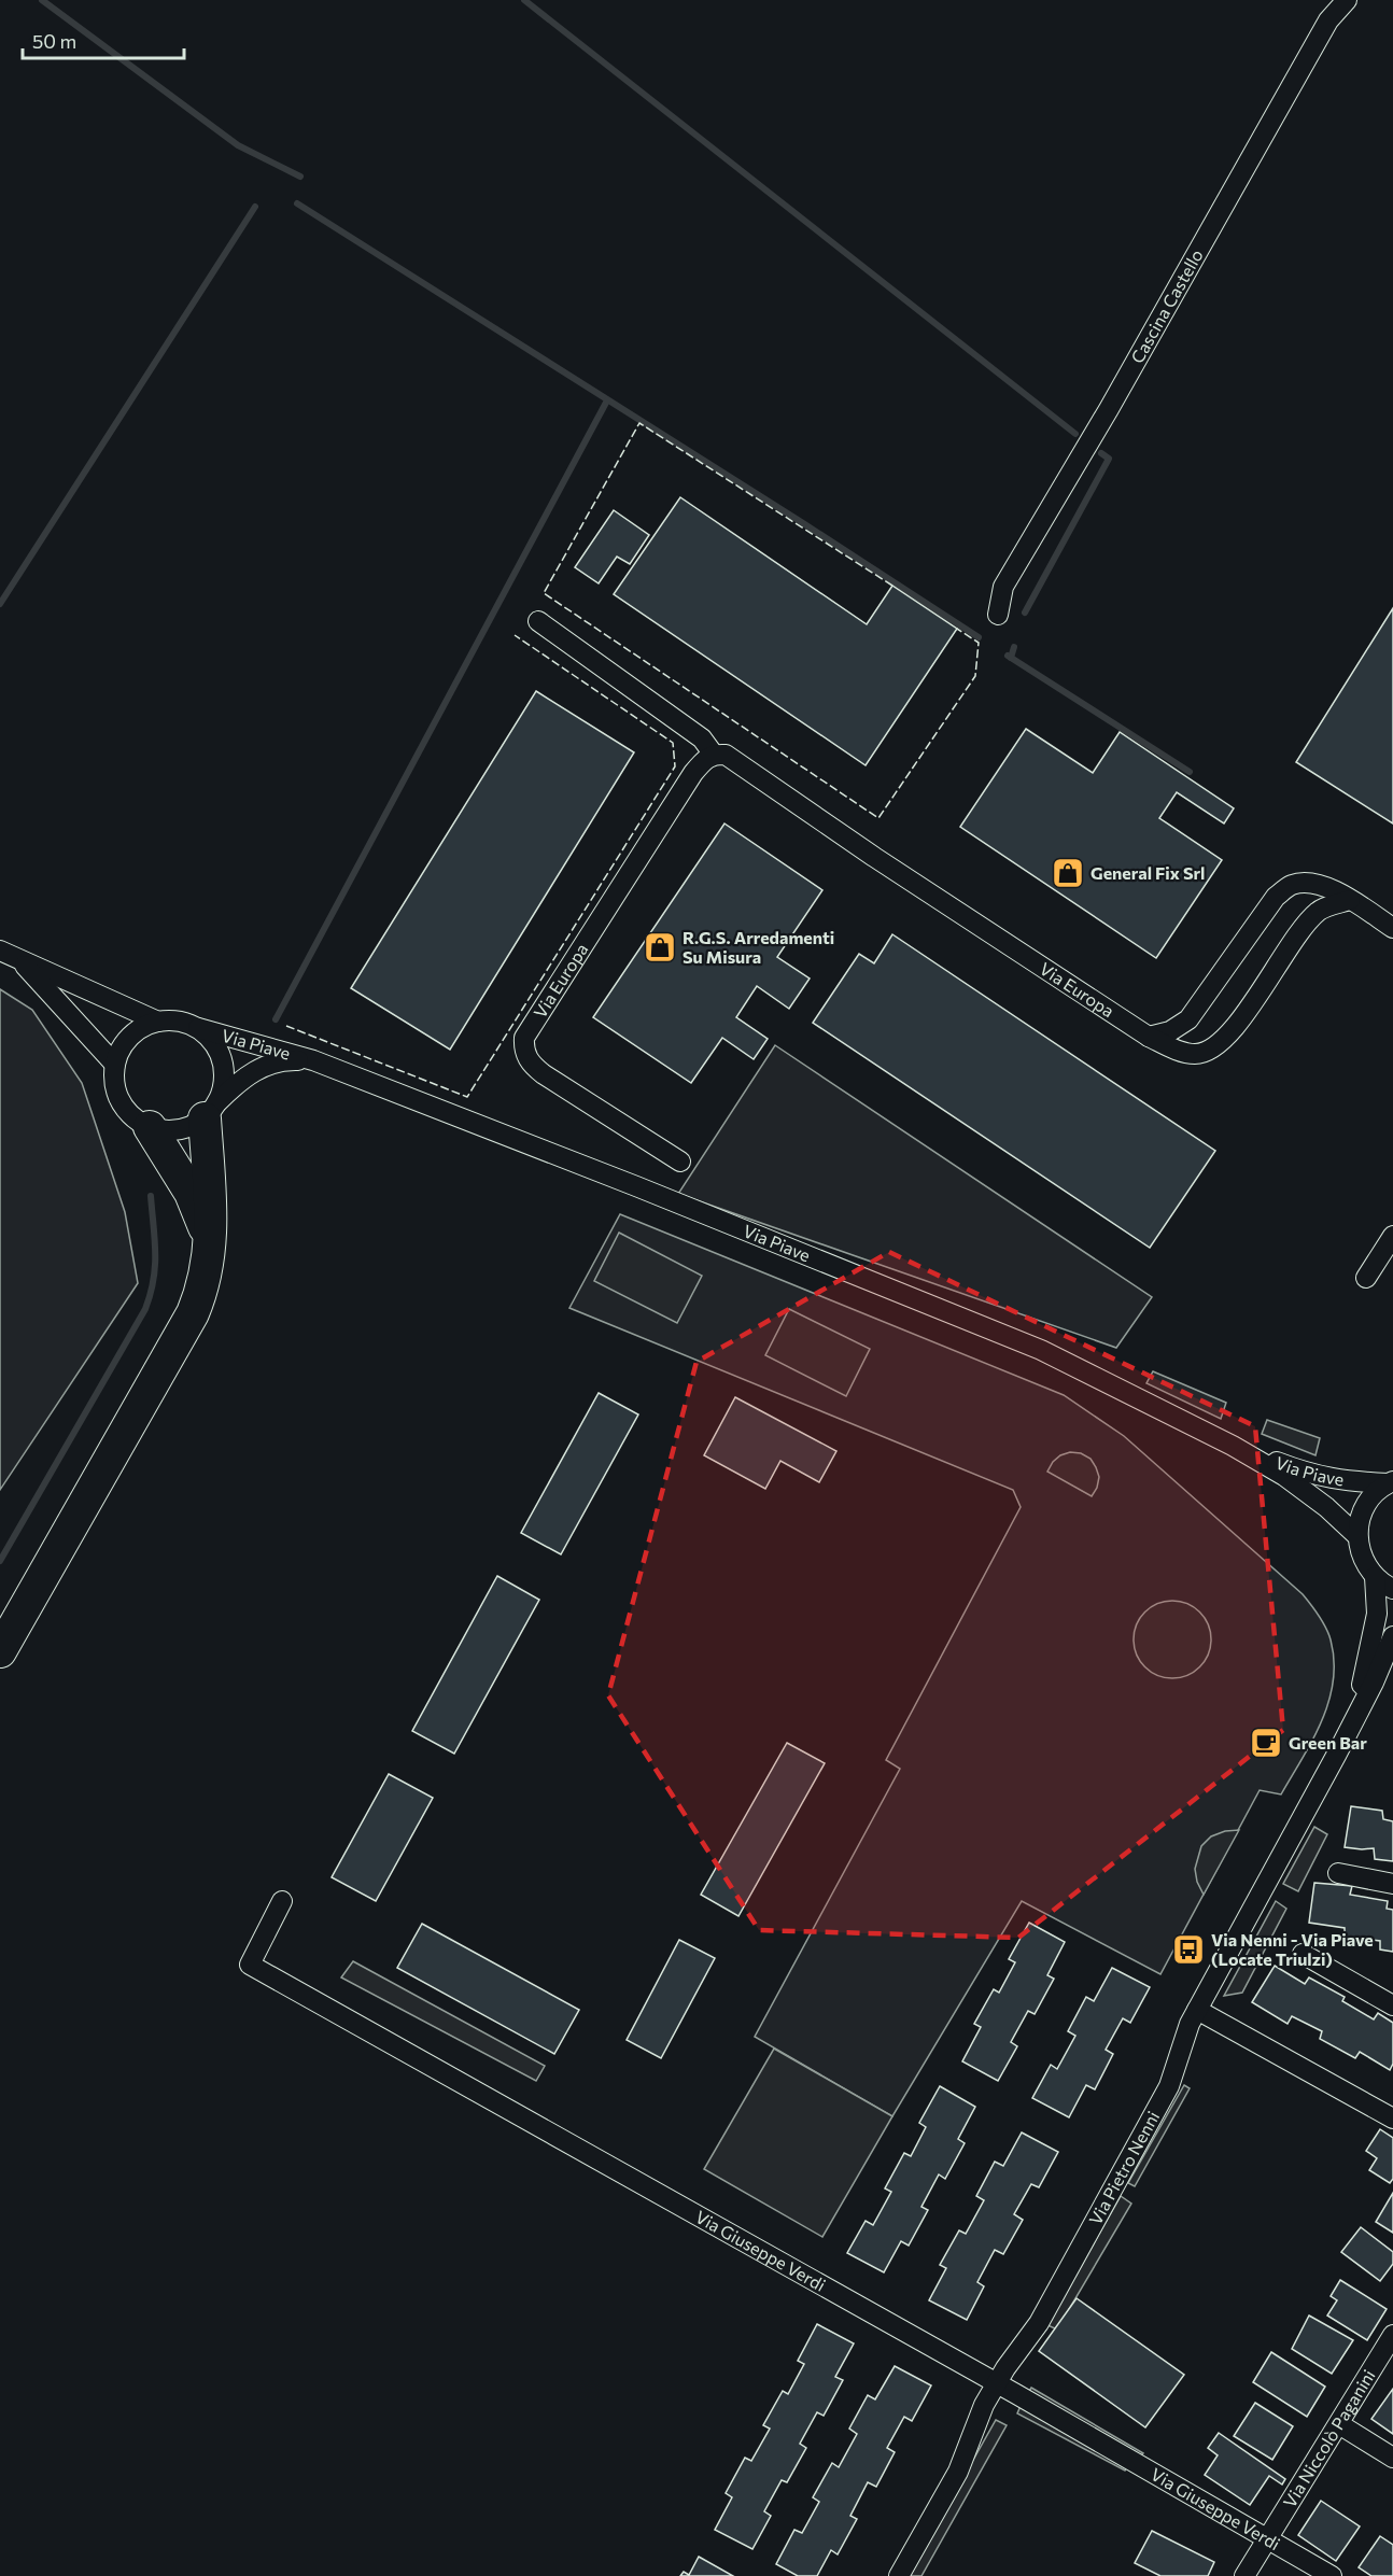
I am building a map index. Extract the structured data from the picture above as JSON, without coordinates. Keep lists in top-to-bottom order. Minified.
{"streets":{"street":["Cascina Castello","Via Europa","Via Piave","Via Pietro Nenni","Via Giuseppe Verdi","Via Niccolò Paganini"]},"crossings":[["Via Piave","Via Pietro Nenni"],["Via Pietro Nenni","Via Giuseppe Verdi"],["Via Giuseppe Verdi","Via Niccolò Paganini"]],"places":{"shop":["General Fix Srl","R.G.S. Arredamenti Su Misura"],"cafe":["Green Bar"],"bus stop":["Via Nenni - Via Piave (Locate Triulzi)"]},"scale_bar":"50 m"}
